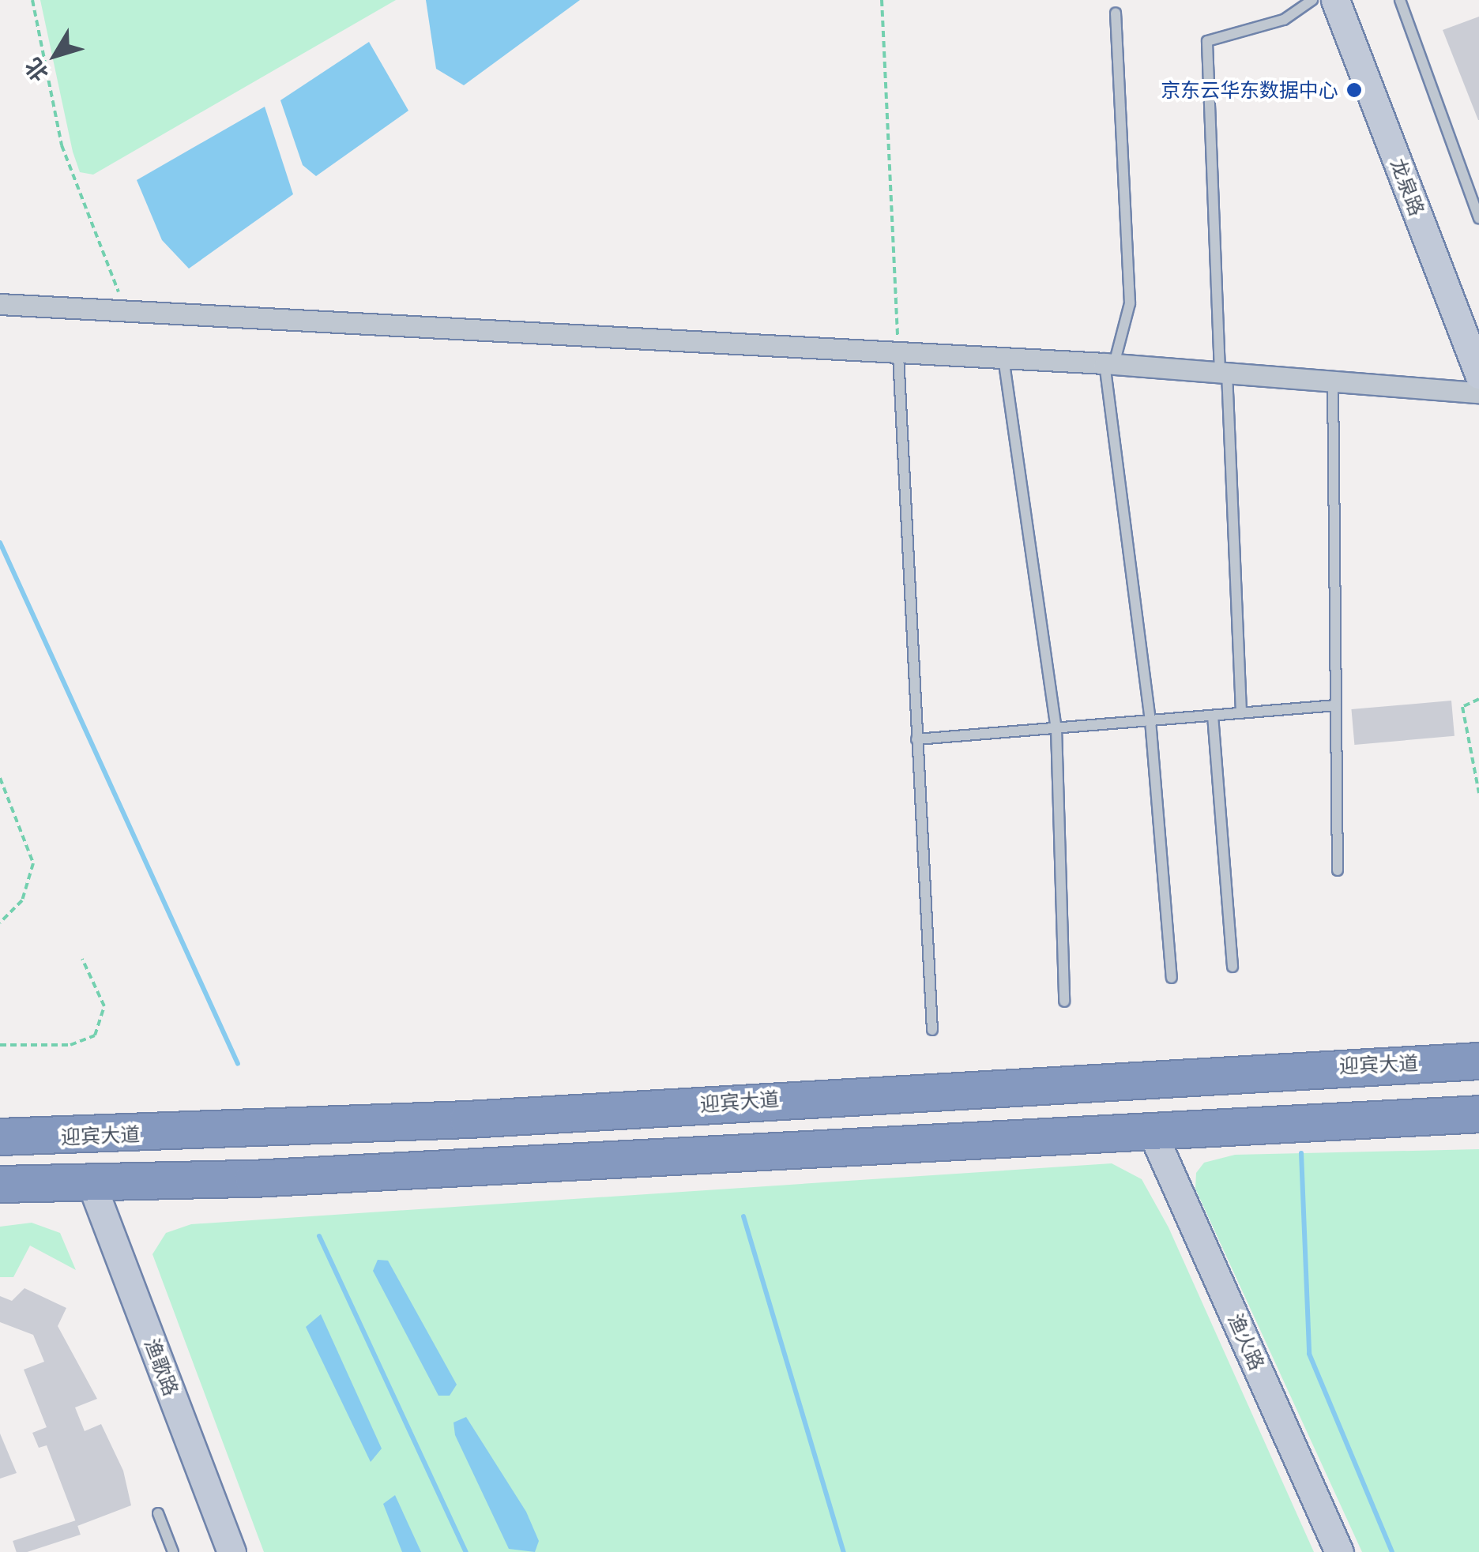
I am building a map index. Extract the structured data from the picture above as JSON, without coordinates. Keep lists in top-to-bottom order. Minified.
{"streets":{"highway":["迎宾大道"],"street":["龙泉路","渔火路","渔歌路"]},"places":["京东云华东数据中心"],"north":"bottom left"}
